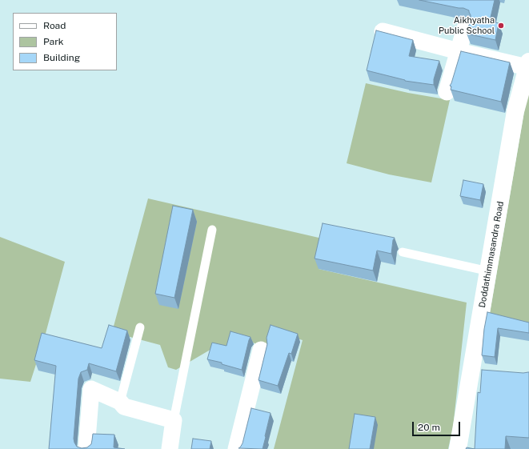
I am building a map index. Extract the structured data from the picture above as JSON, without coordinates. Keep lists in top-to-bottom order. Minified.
{"streets":{"street":["Doddathimmasandra Road"]},"places":["Aikhyatha Public School"],"legend":["Road","Park","Building"],"scale_bar":"20 m"}
